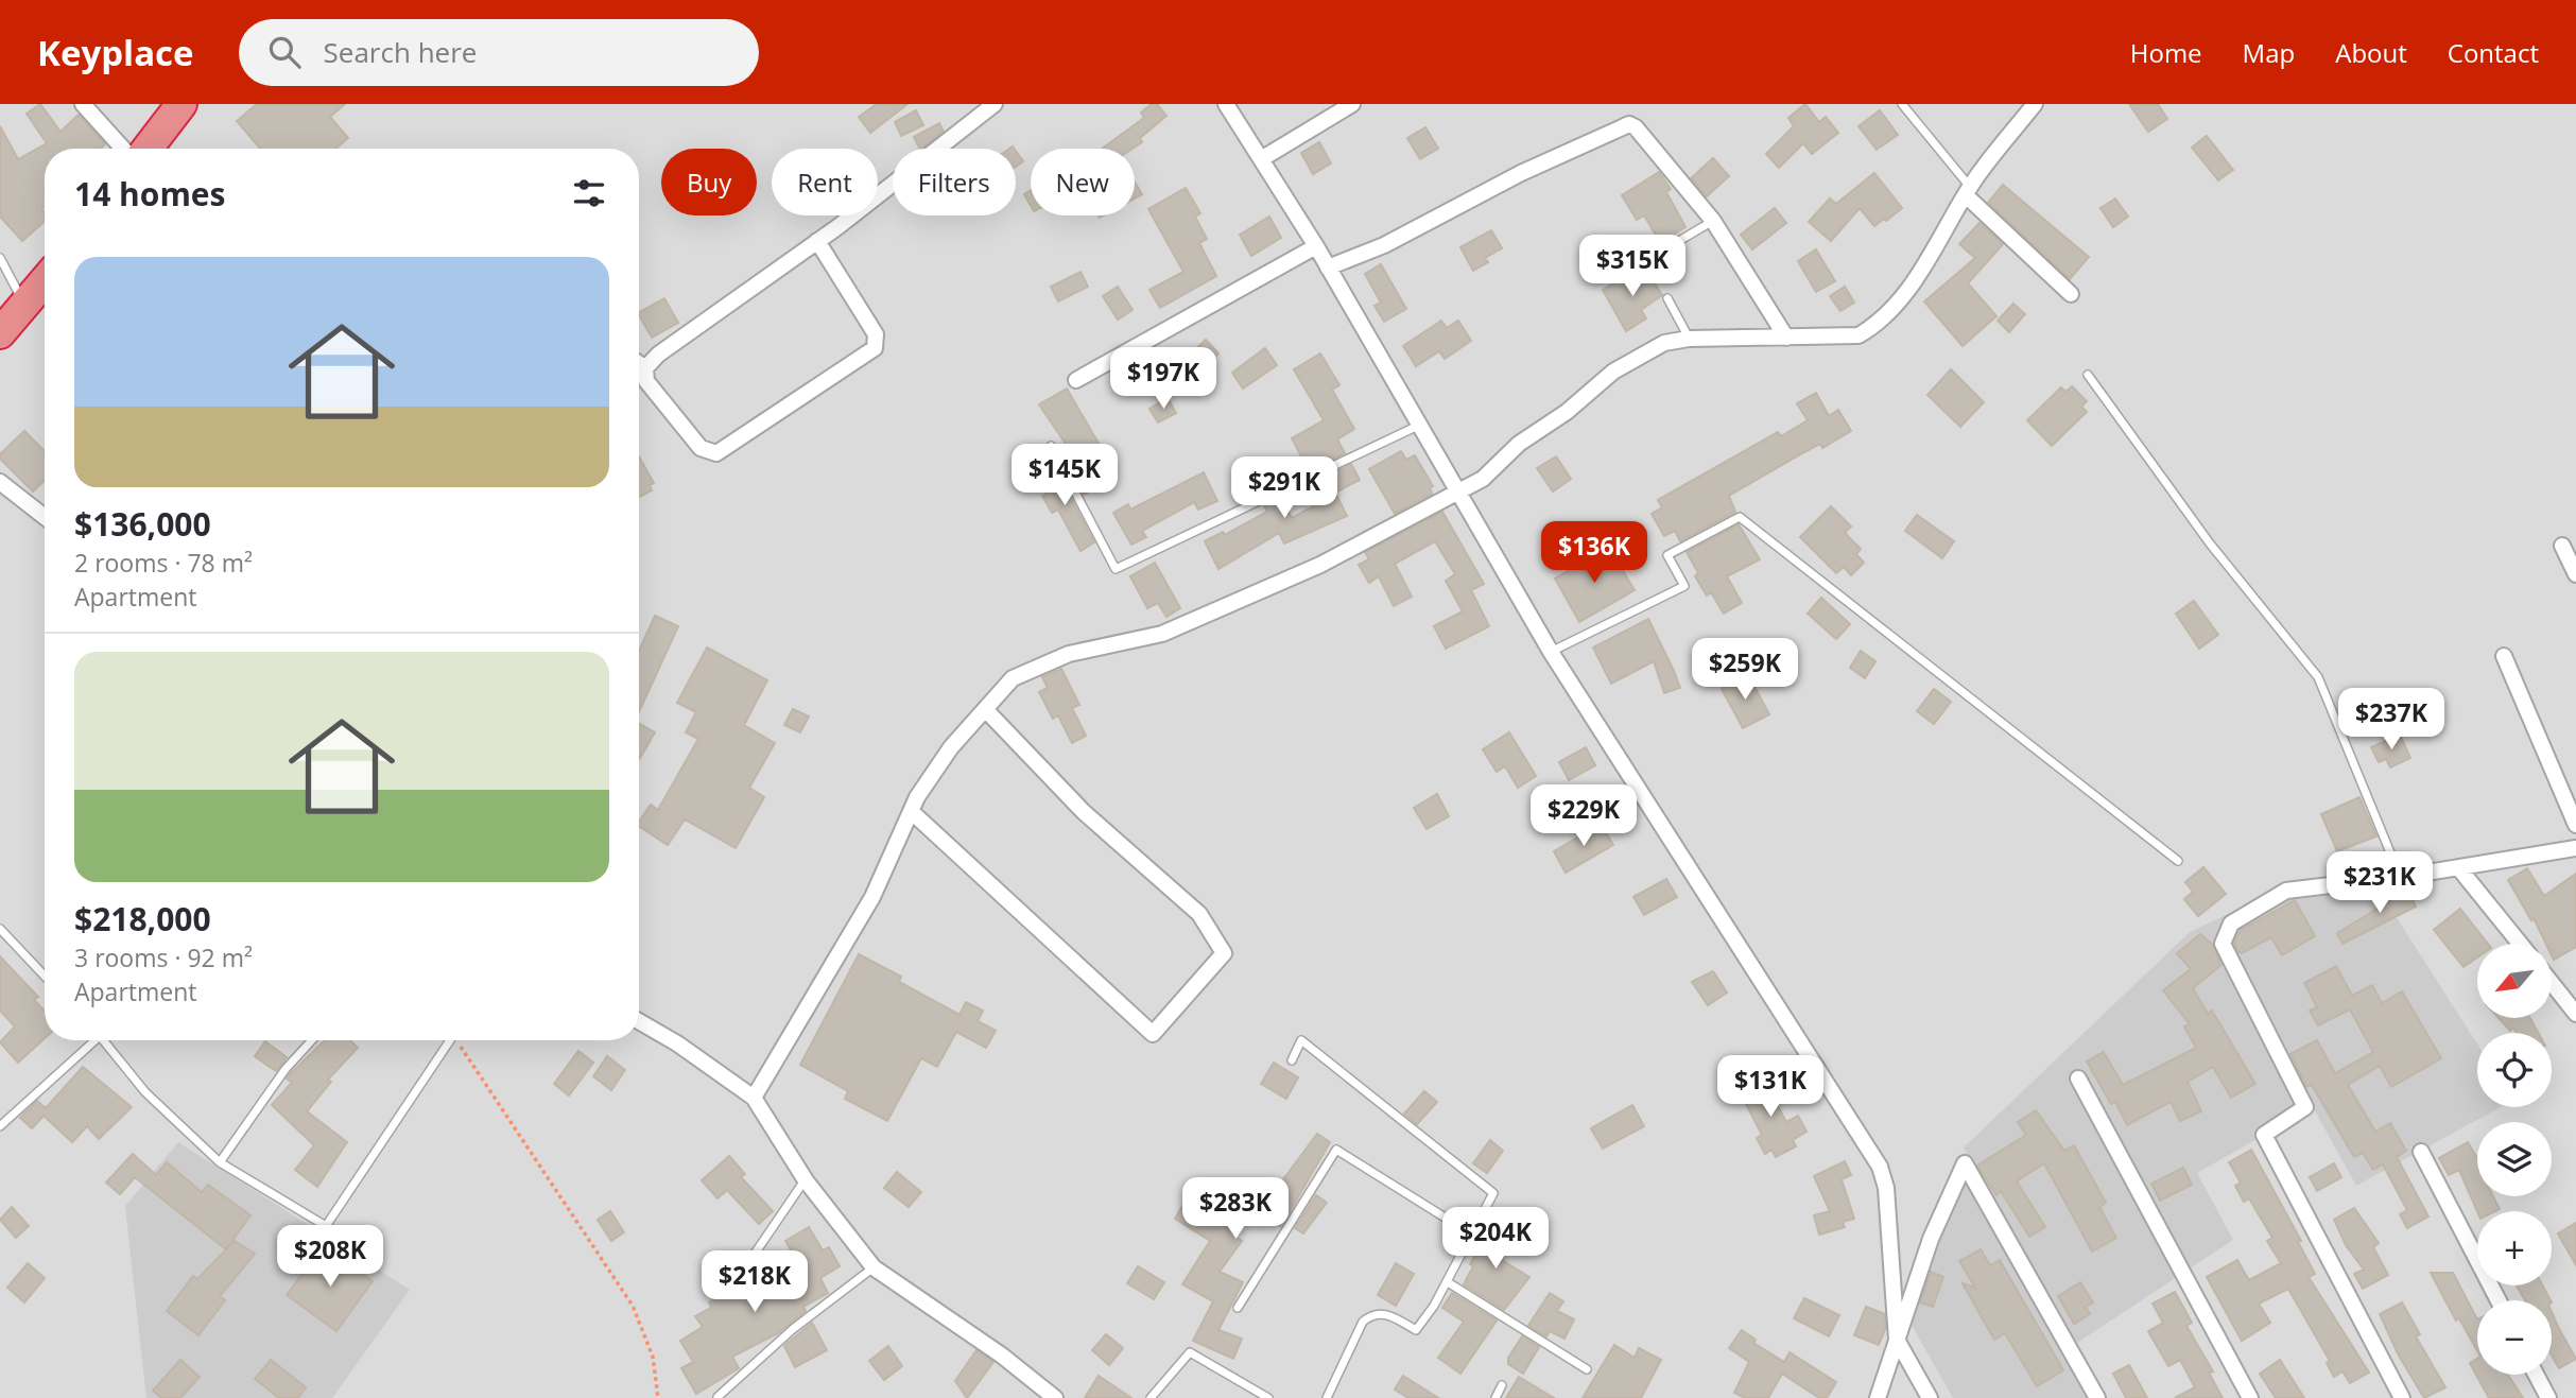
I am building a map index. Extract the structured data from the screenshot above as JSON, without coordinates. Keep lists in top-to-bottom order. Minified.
{"north":"bottom left","page":{"header":"Keyplace","search":"Search here","nav":["Home","Map","About","Contact"],"chip":["Buy","Rent","Filters","New"],"heading":"14 homes","price":["$315K","$197K","$145K","$291K","$136K","$259K","$237K","$229K","$231K","$131K","$283K","$204K","$208K","$218K"],"list":[{"name":"$136,000","note":"2 rooms · 78 m² · Apartment"},{"name":"$218,000","note":"3 rooms · 92 m² · Apartment"}],"map_buttons":["+","−"]}}
